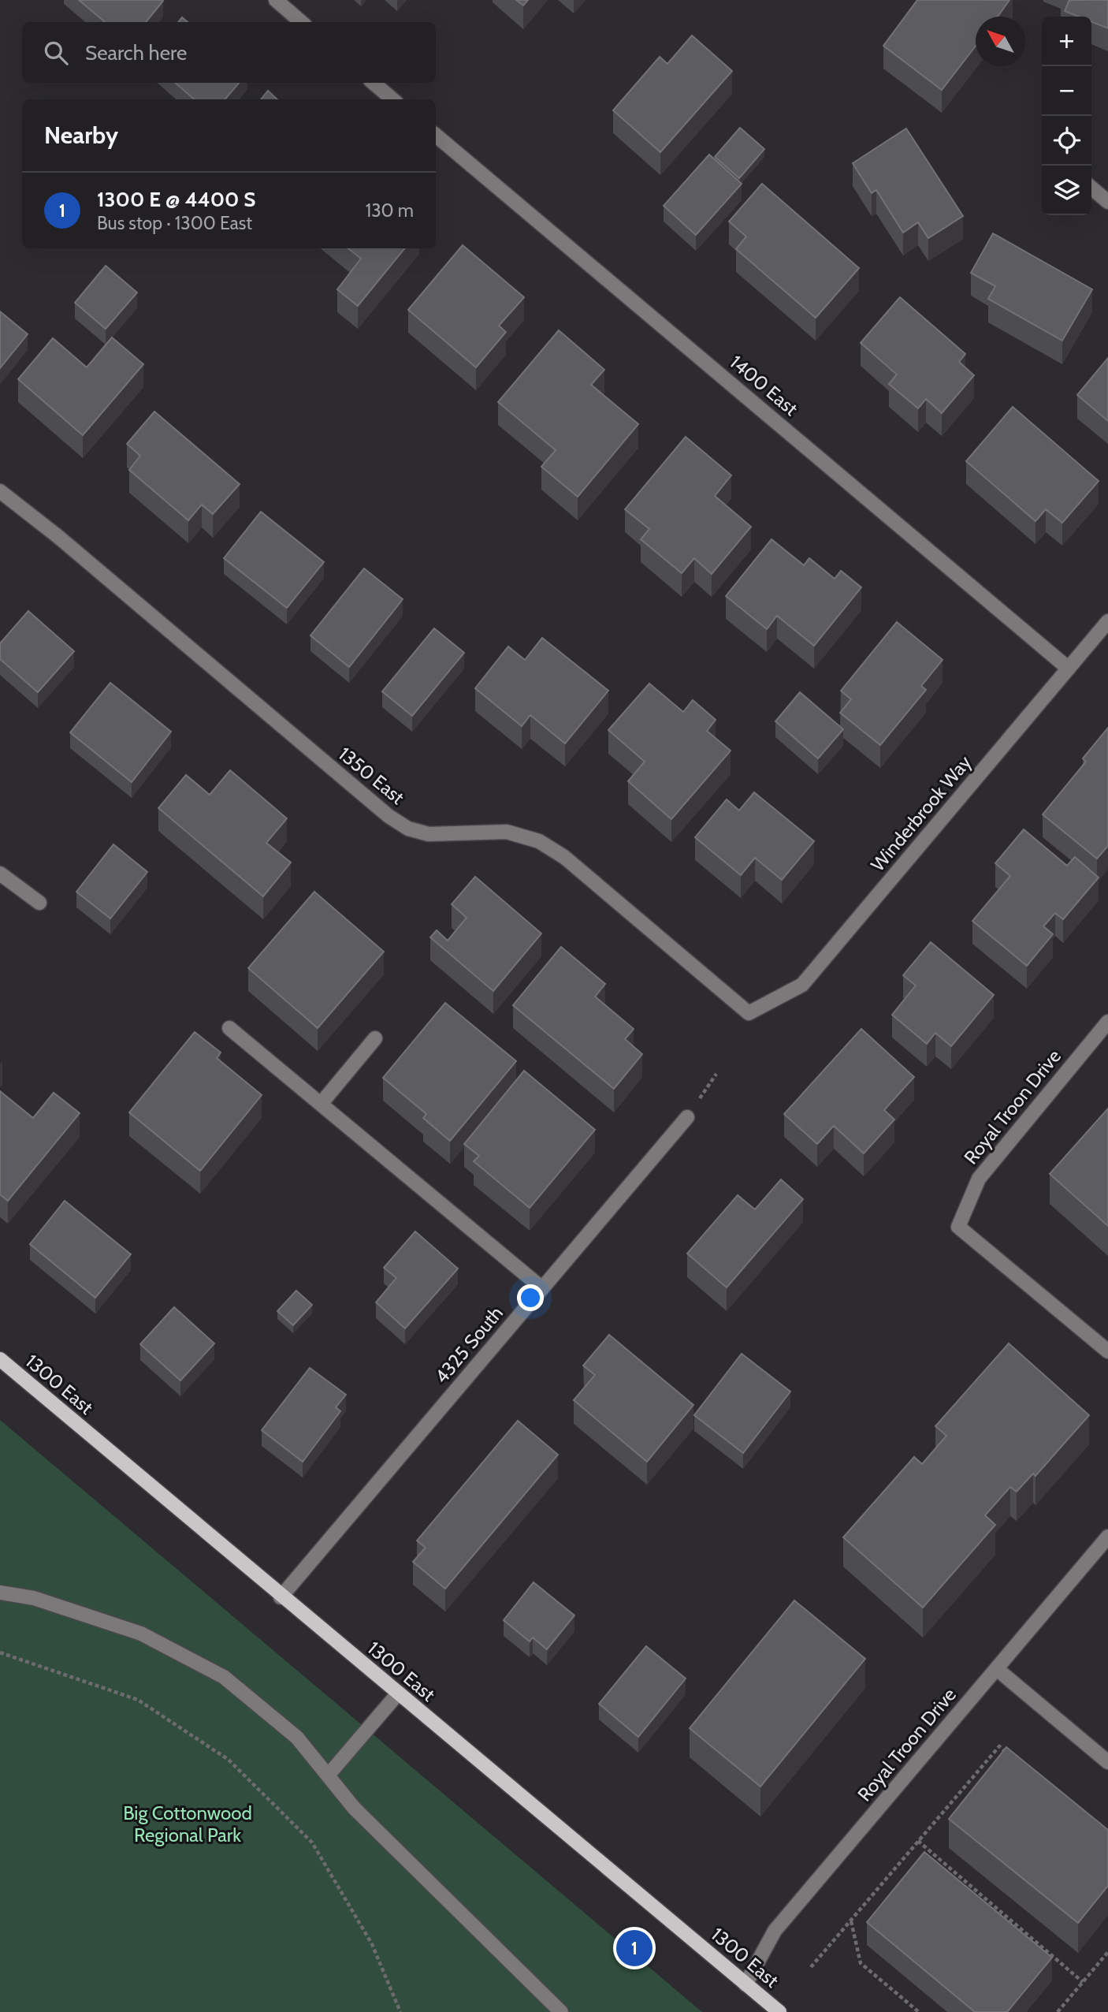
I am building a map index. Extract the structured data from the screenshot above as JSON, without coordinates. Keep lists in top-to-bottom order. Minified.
{"streets":{"main road":["1300 East"],"street":["1400 East","1350 East","Winderbrook Way","Royal Troon Drive","4325 South"]},"crossings":[["1400 East","Winderbrook Way"],["1350 East","Winderbrook Way"],["Royal Troon Drive","1300 East"],["4325 South","1300 East"]],"parks":["Big Cottonwood Regional Park"],"north":"top left","page":{"map_buttons":["+","−"],"search":"Search here","heading":"Nearby","list":[{"mark":"1","name":"1300 E @ 4400 S","note":"Bus stop · 1300 East","value":"130 m"}],"pins":"1"}}
